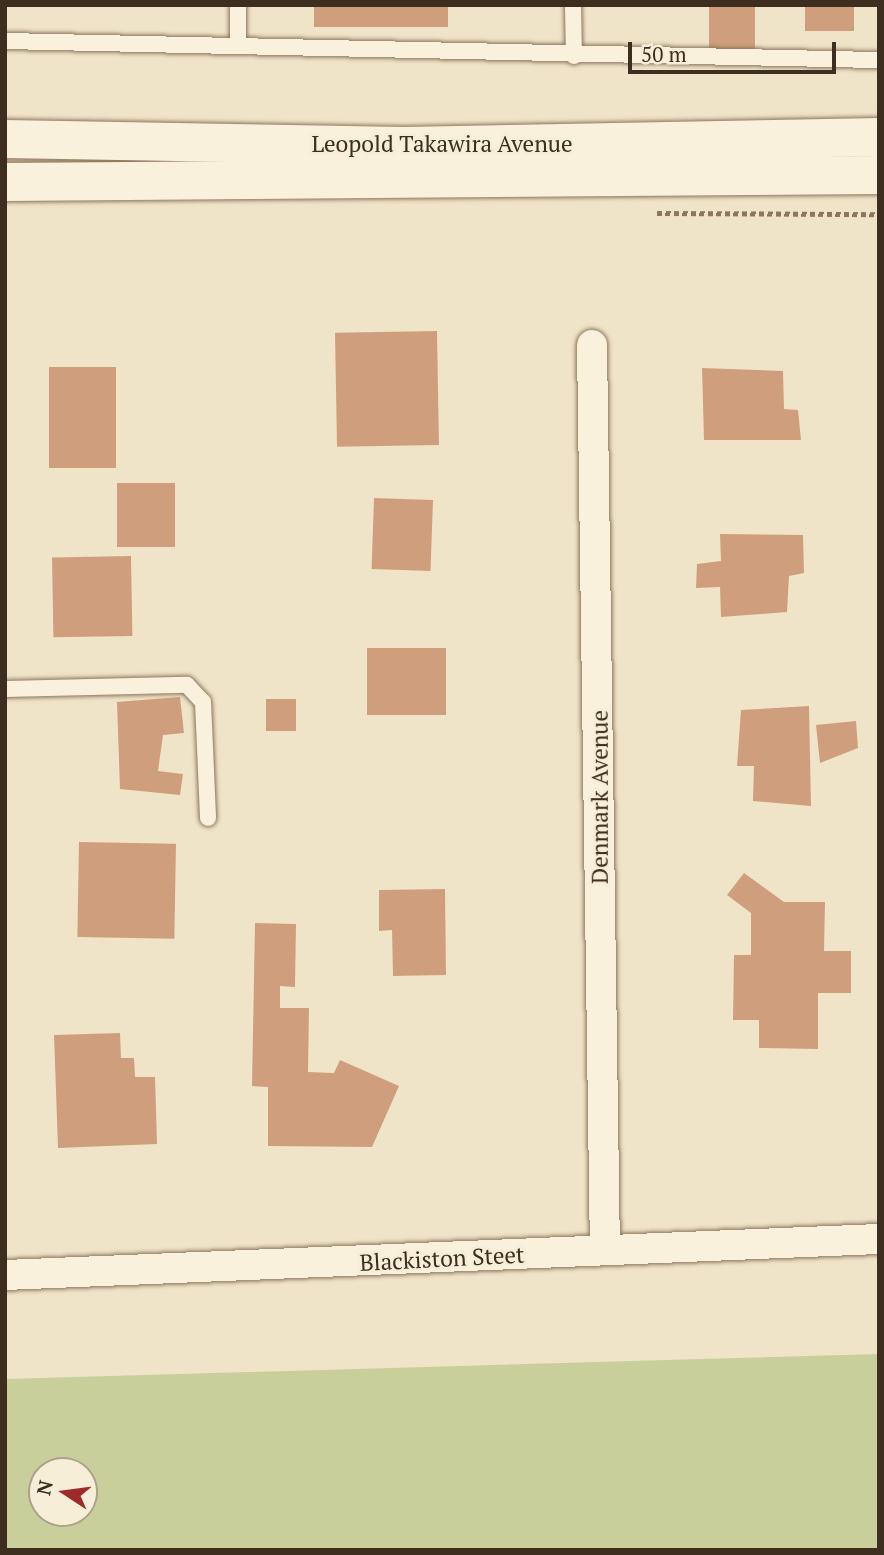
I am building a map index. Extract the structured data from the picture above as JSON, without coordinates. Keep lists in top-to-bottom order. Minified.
{"streets":{"main road":["Leopold Takawira Avenue"],"street":["Denmark Avenue","Blackiston Steet"]},"crossings":[["Denmark Avenue","Blackiston Steet"]],"scale_bar":"50 m","north":"left"}
